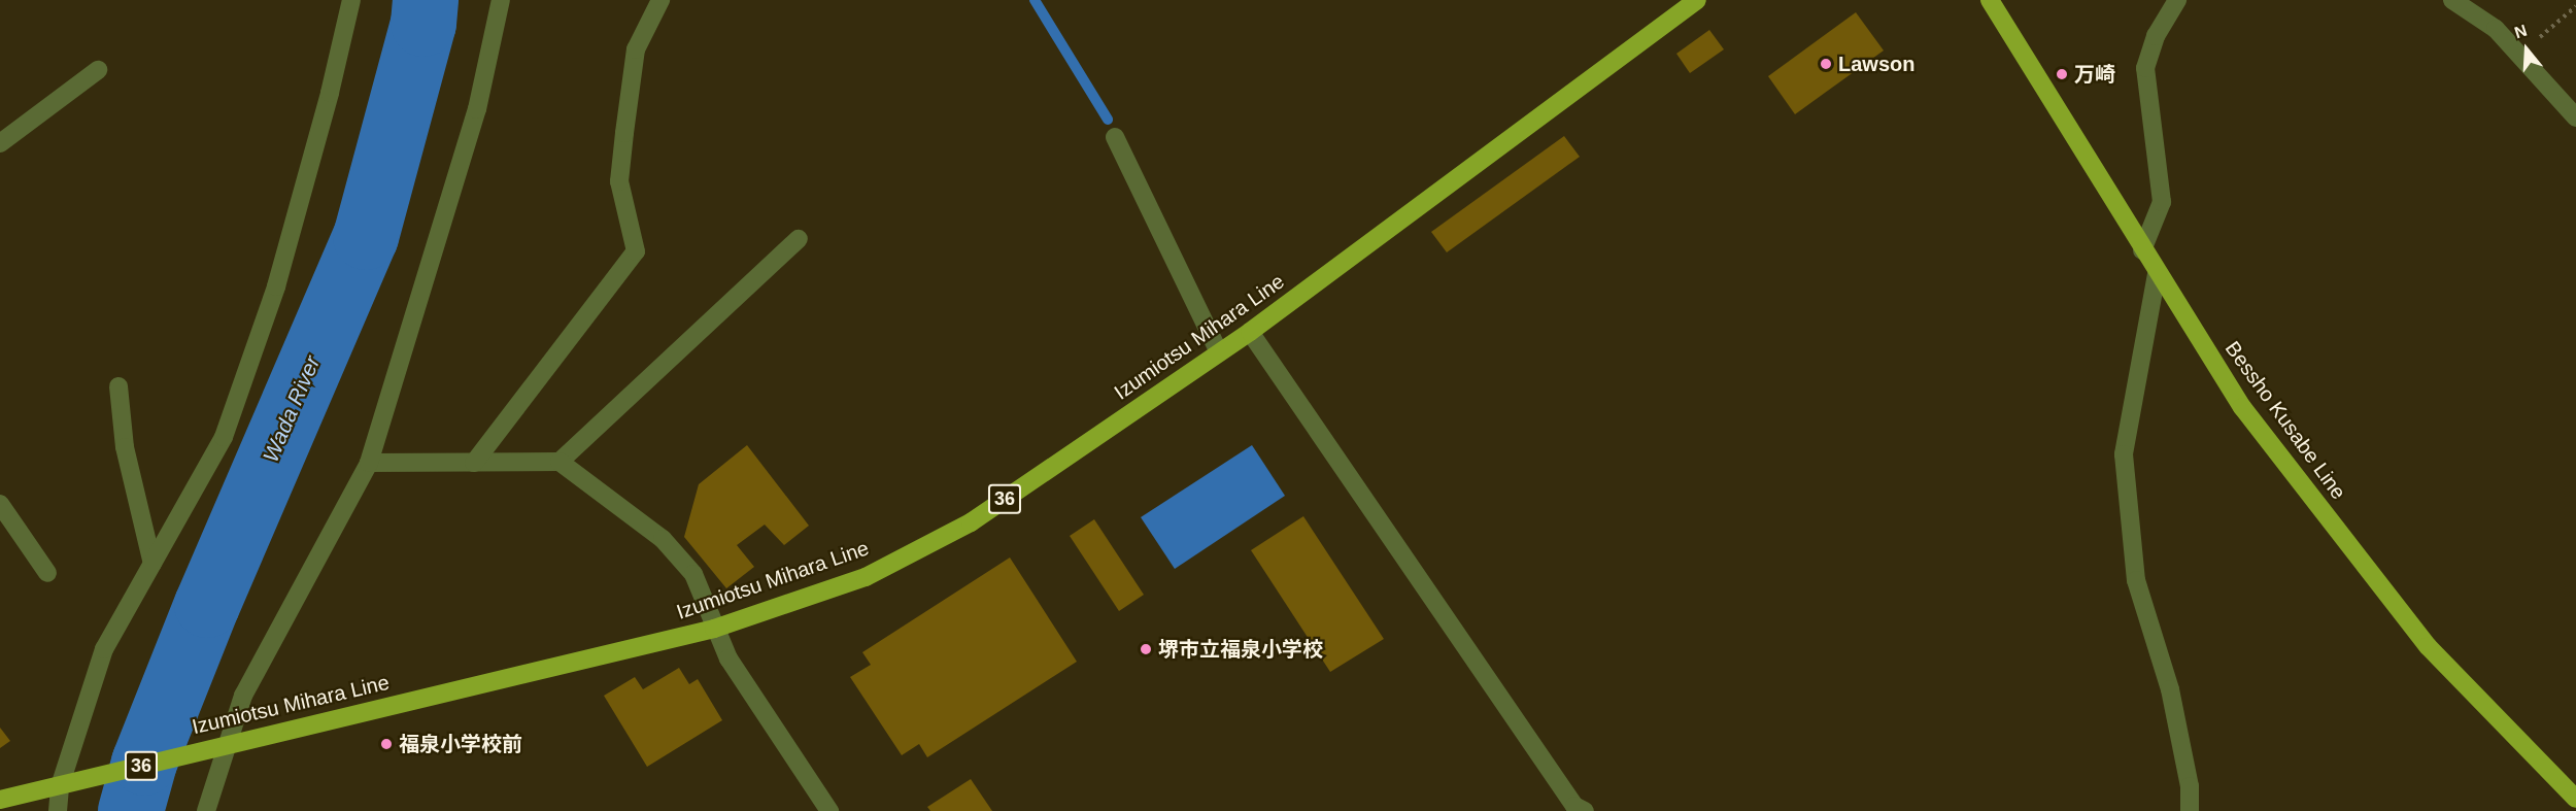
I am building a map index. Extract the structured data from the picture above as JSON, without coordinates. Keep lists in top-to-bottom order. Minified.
{"streets":{"main road":["Izumiotsu Mihara Line","Bessho Kusabe Line","36"]},"water":["Wada River"],"places":["Lawson","万崎","堺市立福泉小学校","福泉小学校前"],"north":"top"}
